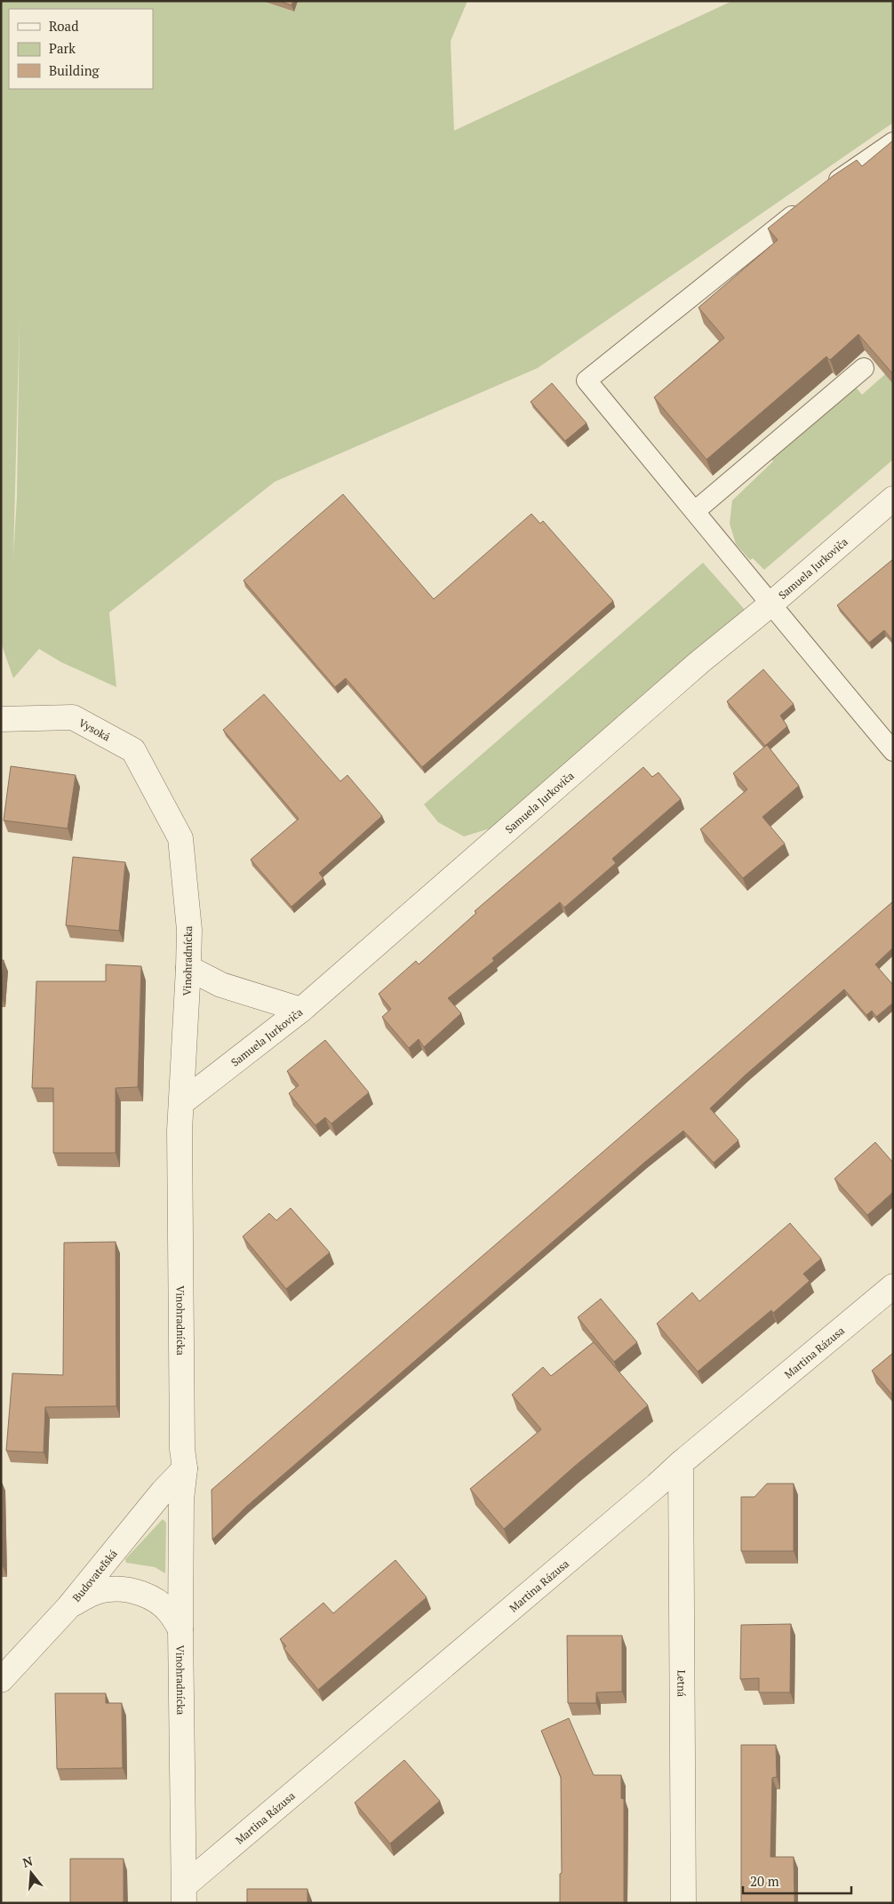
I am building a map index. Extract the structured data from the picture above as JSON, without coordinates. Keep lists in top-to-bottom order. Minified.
{"streets":{"street":["Samuela Jurkoviča","Vysoká","Vinohradnícka","Martina Rázusa","Budovateľská","Letná"]},"crossings":[["Samuela Jurkoviča","Vinohradnícka"],["Vysoká","Vinohradnícka"],["Vinohradnícka","Martina Rázusa"],["Vinohradnícka","Budovateľská"],["Martina Rázusa","Letná"]],"legend":["Road","Park","Building"],"scale_bar":"20 m","north":"top"}
